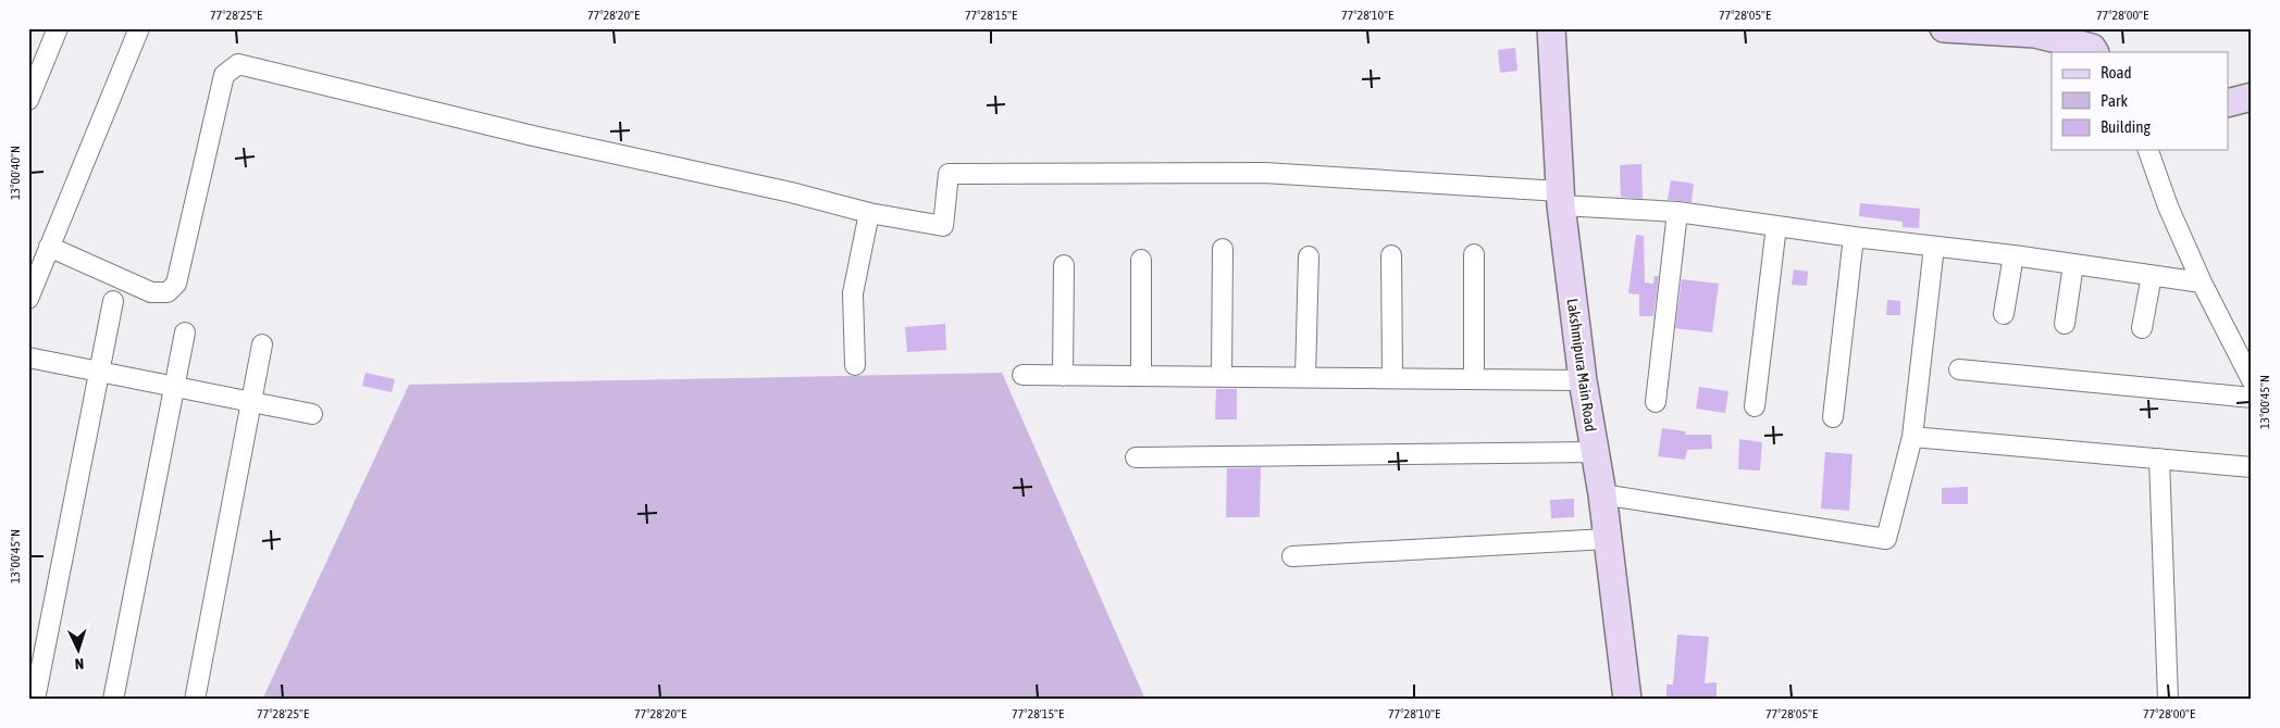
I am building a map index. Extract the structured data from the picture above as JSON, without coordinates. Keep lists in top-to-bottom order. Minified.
{"streets":{"main road":["Lakshmipura Main Road"]},"legend":["Road","Park","Building"],"north":"bottom","coordinates":["77°28'25\"E","77°28'20\"E","77°28'15\"E","77°28'10\"E","77°28'05\"E","77°28'00\"E","13°00'40\"N","13°00'45\"N"]}
